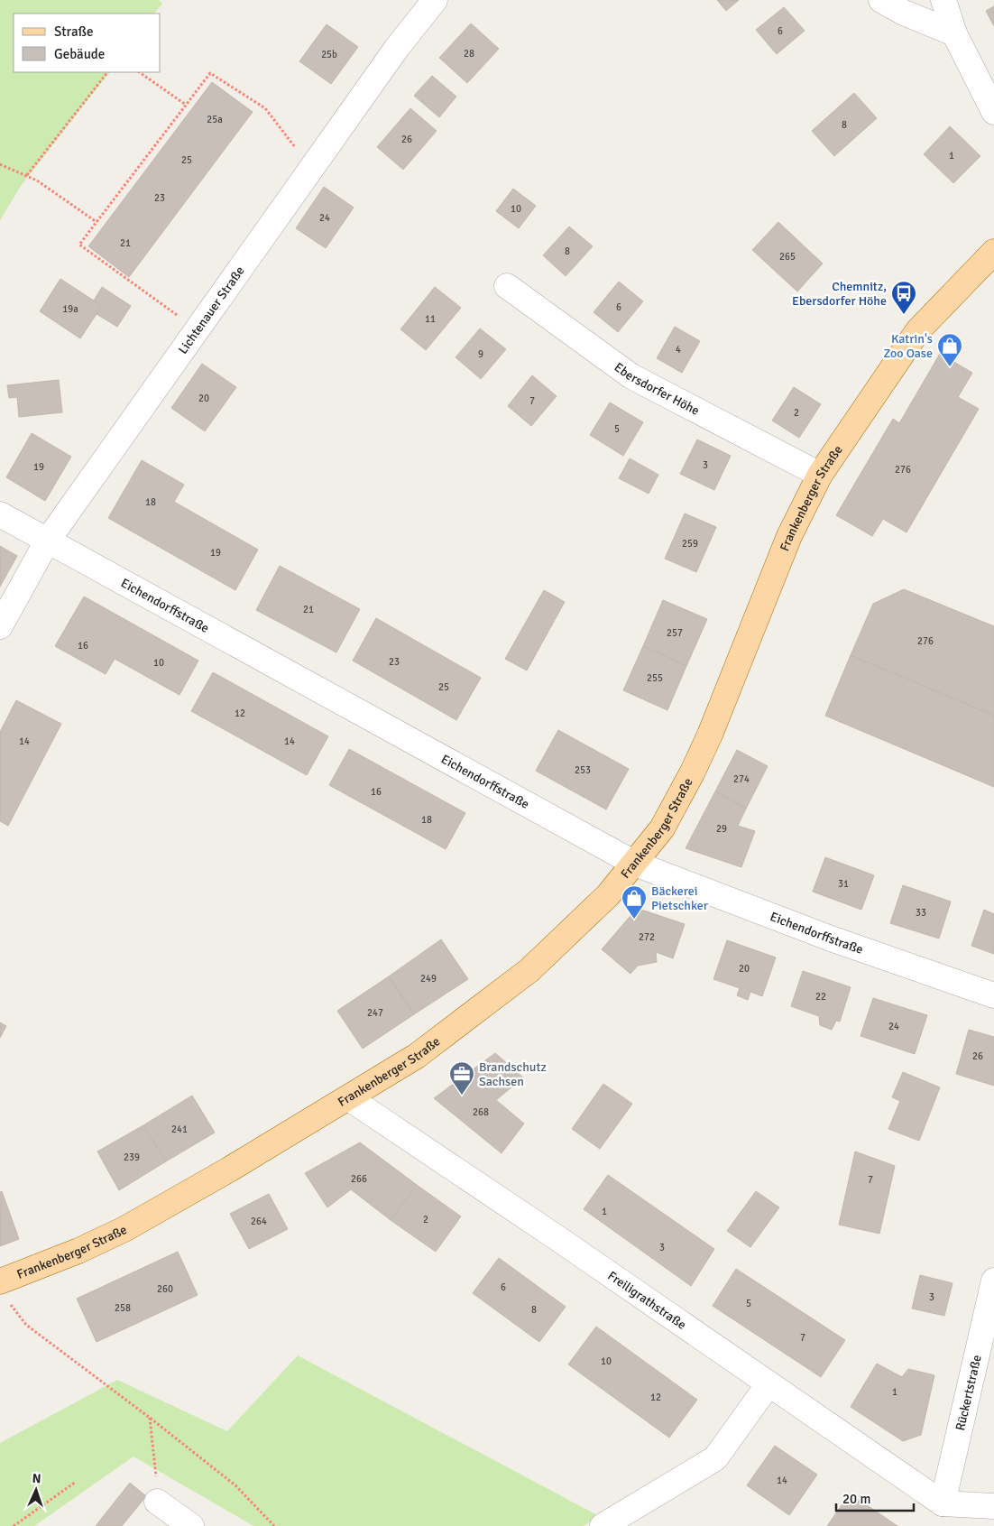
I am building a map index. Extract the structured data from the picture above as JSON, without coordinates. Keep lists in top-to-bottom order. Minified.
{"streets":{"main road":["Frankenberger Straße"],"street":["Lichtenauer Straße","Ebersdorfer Höhe","Eichendorffstraße","Freiligrathstraße","Rückertstraße"]},"crossings":[["Lichtenauer Straße","Eichendorffstraße"],["Ebersdorfer Höhe","Frankenberger Straße"],["Frankenberger Straße","Eichendorffstraße"],["Frankenberger Straße","Freiligrathstraße"],["Freiligrathstraße","Rückertstraße"]],"places":{"bus stop":["Chemnitz, Ebersdorfer Höhe"],"shop":["Katrin's Zoo Oase","Bäckerei Pietschker"],"office":["Brandschutz Sachsen"]},"house_numbers":["6","28","25b","25a","8","26","1","25","23","10","24","21","8","265","6","19a","11","4","9","20","7","2","5","3","19","276","18","259","19","21","257","276","16","23","10","255","25","12","14","14","253","274","16","18","29","31","33","272","20","249","22","247","24","26","268","241","239","266","7","1","2","264","3","6","260","3","5","258","8","7","10","1","12","14"],"legend":["Straße","Gebäude"],"scale_bar":"20 m","north":"top"}
